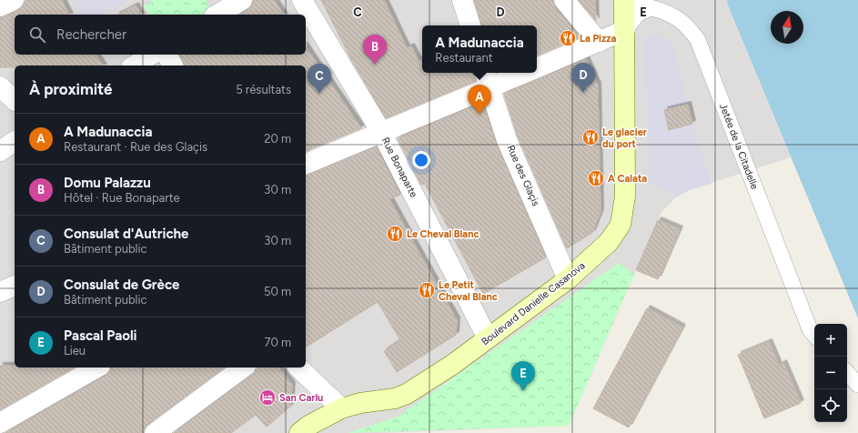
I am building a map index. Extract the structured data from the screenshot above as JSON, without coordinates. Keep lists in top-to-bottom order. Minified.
{"streets":{"street":["Rue Bonaparte","Rue des Glaçis","Boulevard Danielle Casanova"],"lane":["Jetée de la Citadelle"]},"crossings":[["Rue Bonaparte","Boulevard Danielle Casanova"],["Rue des Glaçis","Boulevard Danielle Casanova"]],"places":{"restaurant":["La Pizza","Le glacier du port","A Calata","Le Cheval Blanc","Le Petit Cheval Blanc"],"hotel":["San Carlu"]},"north":"top","page":{"search":"Rechercher","popup":["A Madunaccia","Restaurant"],"pins":["B","D","C","A","E"],"heading":["À proximité","5 résultats"],"list":[{"mark":"A","name":"A Madunaccia","note":"Restaurant · Rue des Glaçis","value":"20 m"},{"mark":"B","name":"Domu Palazzu","note":"Hôtel · Rue Bonaparte","value":"30 m"},{"mark":"C","name":"Consulat d'Autriche","note":"Bâtiment public","value":"30 m"},{"mark":"D","name":"Consulat de Grèce","note":"Bâtiment public","value":"50 m"},{"mark":"E","name":"Pascal Paoli","note":"Lieu","value":"70 m"}],"map_buttons":["+","−"]},"grid":{"columns":["C","D","E"]}}
